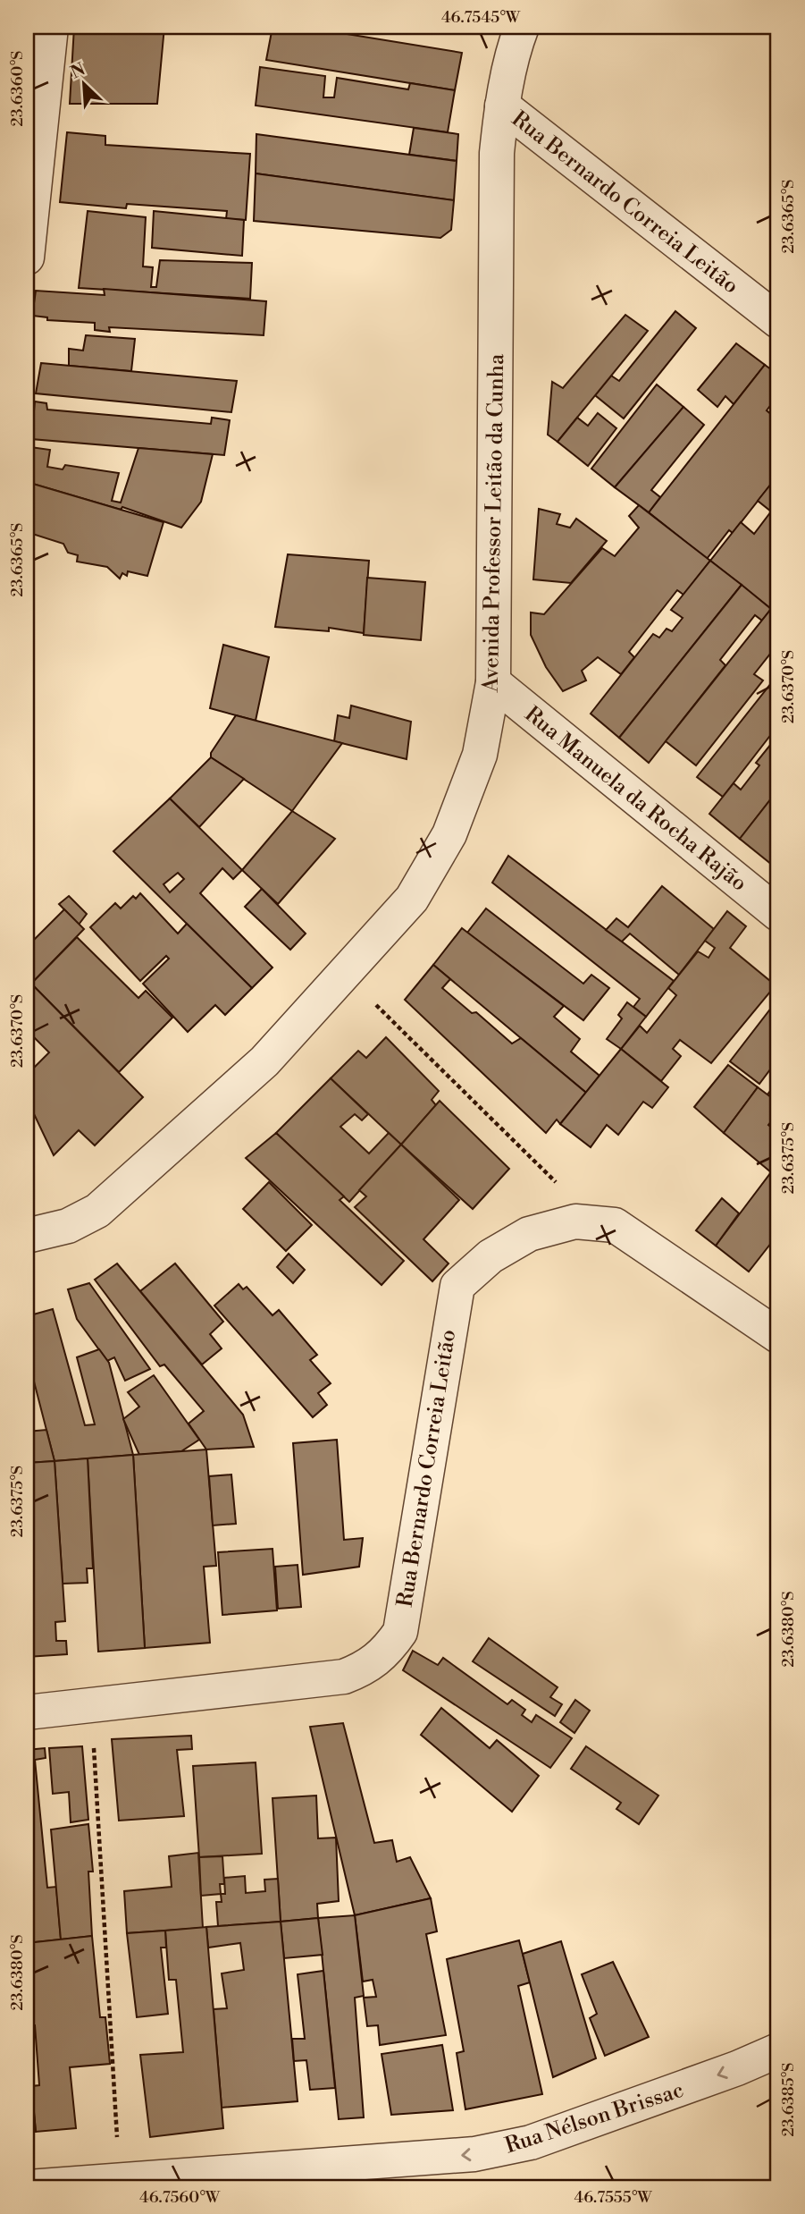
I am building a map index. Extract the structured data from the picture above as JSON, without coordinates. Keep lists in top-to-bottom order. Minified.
{"streets":{"street":["Rua Bernardo Correia Leitão","Avenida Professor Leitão da Cunha","Rua Manuela da Rocha Rajão","Rua Nélson Brissac"]},"crossings":[["Rua Bernardo Correia Leitão","Avenida Professor Leitão da Cunha"],["Avenida Professor Leitão da Cunha","Rua Manuela da Rocha Rajão"]],"one_way":["Rua Nélson Brissac"],"north":"top left","coordinates":["46.7545°W","23.6360°S","23.6365°S","23.6370°S","23.6375°S","23.6380°S","23.6385°S","46.7560°W","46.7555°W"]}
